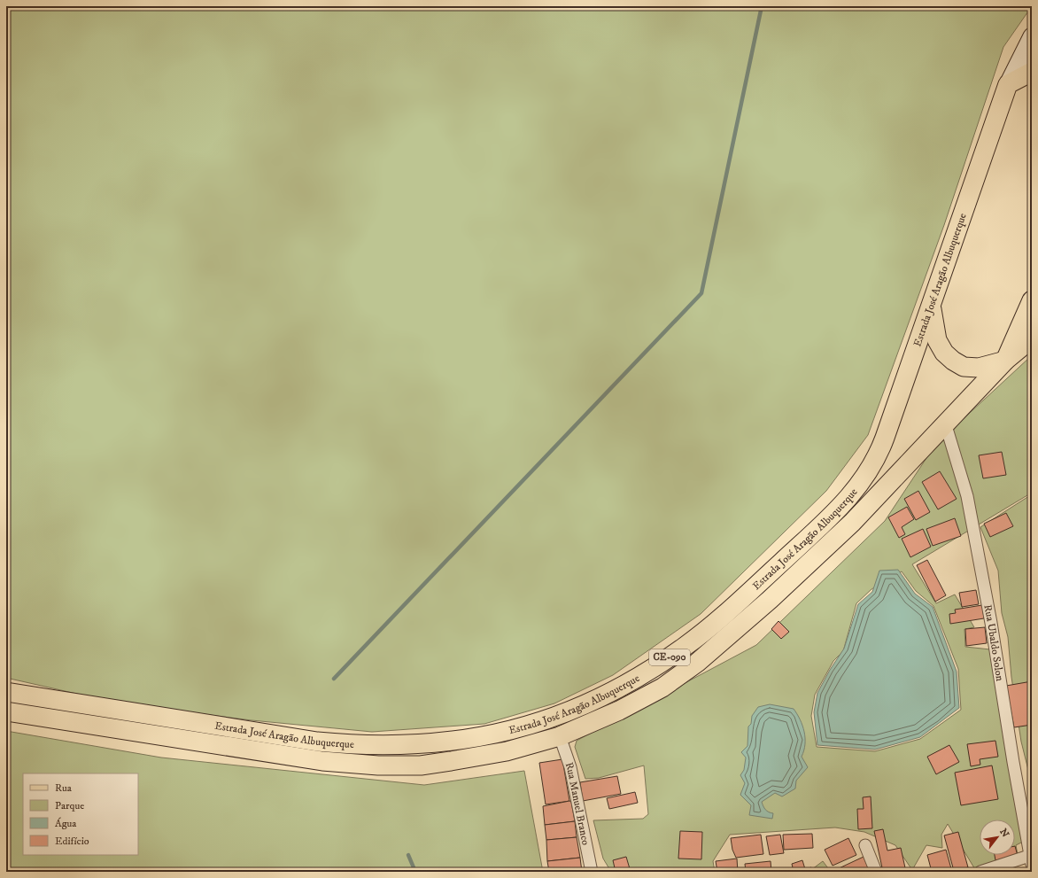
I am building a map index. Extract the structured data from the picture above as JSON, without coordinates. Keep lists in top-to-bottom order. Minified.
{"streets":{"main road":["Estrada José Aragão Albuquerque","CE-090"],"street":["Rua Ubaldo Solon","Rua Manuel Branco"]},"crossings":[["Estrada José Aragão Albuquerque","Rua Ubaldo Solon"],["Estrada José Aragão Albuquerque","CE-090"],["Estrada José Aragão Albuquerque","Rua Manuel Branco"]],"legend":["Rua","Parque","Água","Edifício"],"north":"top right"}
